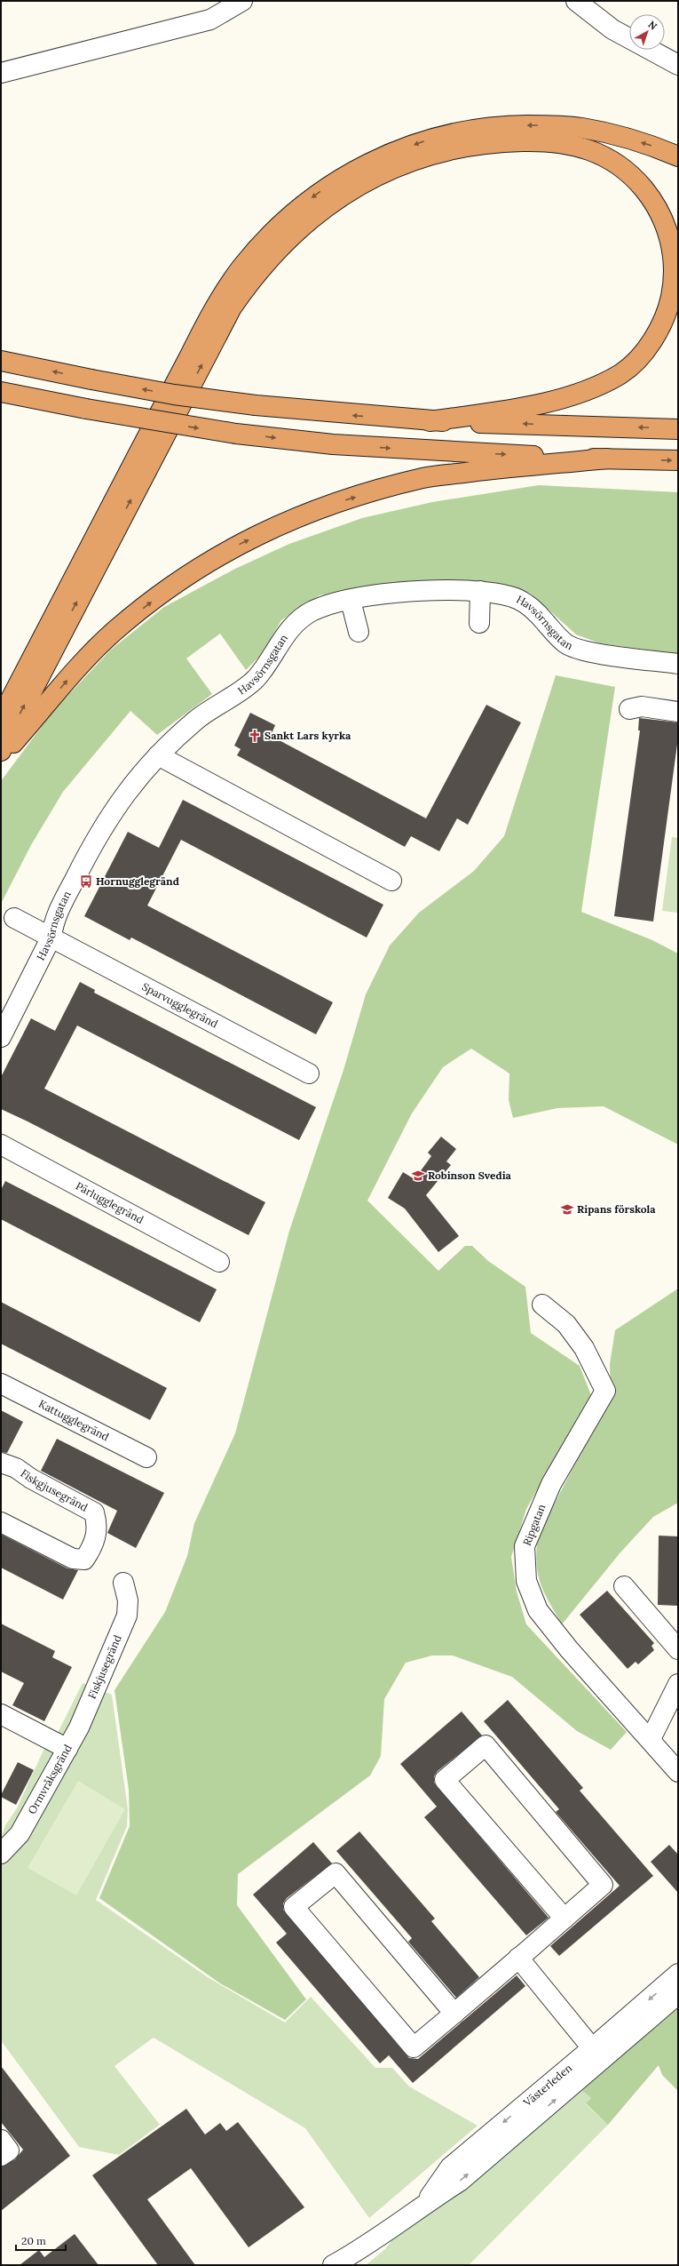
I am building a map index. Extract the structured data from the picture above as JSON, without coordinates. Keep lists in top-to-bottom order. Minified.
{"streets":{"street":["Havsörnsgatan","Sparvugglegränd","Pärlugglegränd","Kattugglegränd","Fiskgjusegränd","Ripgatan","Fiskjusegränd","Ormvråksgränd","Västerleden"]},"crossings":[["Havsörnsgatan","Sparvugglegränd"],["Fiskjusegränd","Ormvråksgränd"]],"places":{"church":["Sankt Lars kyrka"],"bus stop":["Hornugglegränd"],"school or university":["Robinson Svedia","Ripans förskola"]},"scale_bar":"20 m","north":"top right"}
